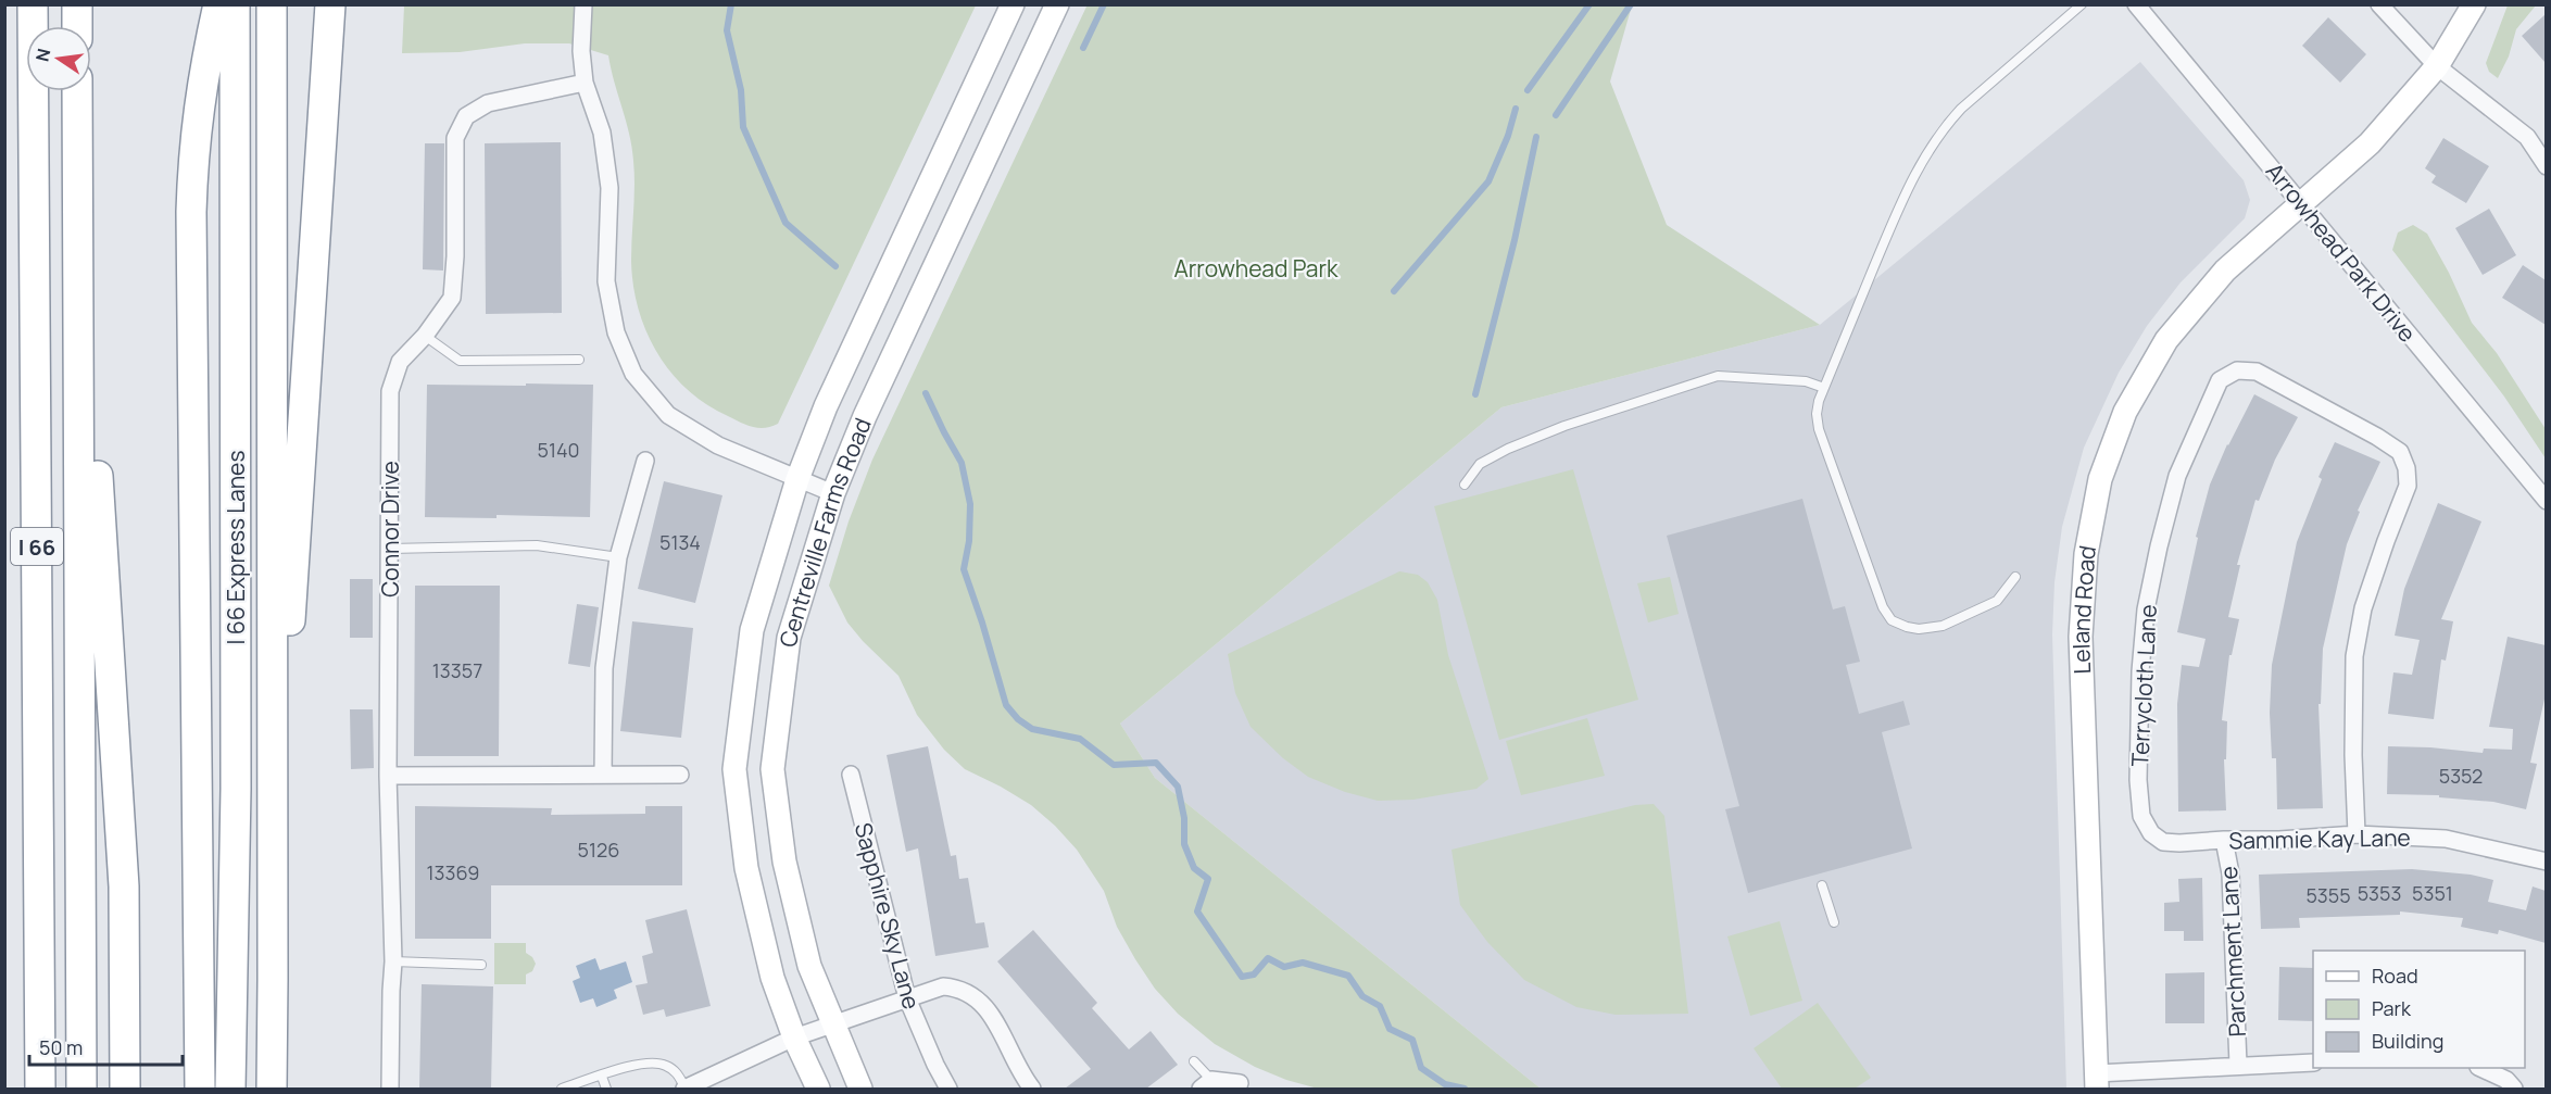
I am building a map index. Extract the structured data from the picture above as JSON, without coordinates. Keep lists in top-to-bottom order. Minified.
{"streets":{"highway":["I 66","I 66 Express Lanes"],"street":["Arrowhead Park Drive","Connor Drive","Centreville Farms Road","Leland Road","Terrycloth Lane","Sammie Kay Lane","Sapphire Sky Lane","Parchment Lane"]},"crossings":[["Arrowhead Park Drive","Leland Road"],["Terrycloth Lane","Sammie Kay Lane"],["Sammie Kay Lane","Parchment Lane"]],"parks":["Arrowhead Park"],"house_numbers":["5140","5134","13357","5352","5126","13369","5353","5351","5355"],"legend":["Road","Park","Building"],"scale_bar":"50 m","north":"left"}
